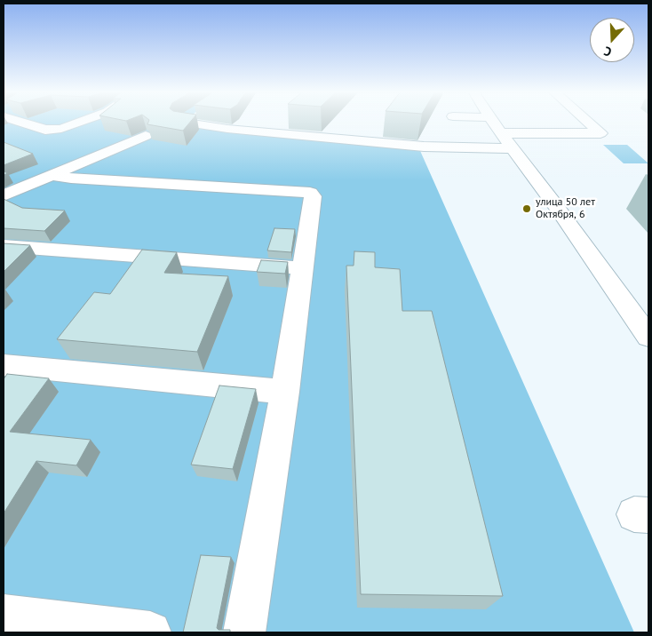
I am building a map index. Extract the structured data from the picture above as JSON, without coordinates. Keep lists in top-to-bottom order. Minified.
{"places":["улица 50 лет Октября, 6"],"north":"bottom"}
